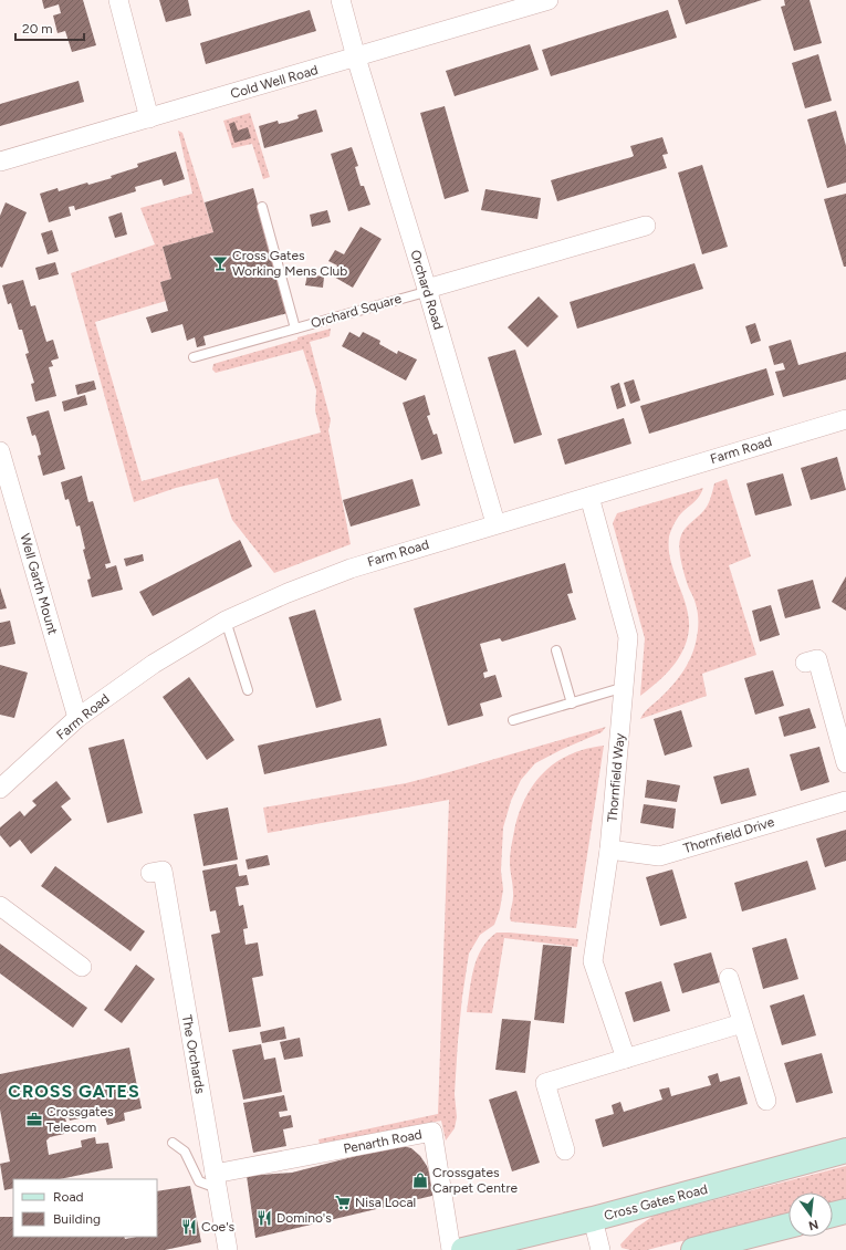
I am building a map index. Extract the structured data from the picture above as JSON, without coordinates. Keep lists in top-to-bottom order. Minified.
{"streets":{"street":["Cold Well Road","Orchard Road","Orchard Square","Farm Road","Well Garth Mount","Thornfield Way","Thornfield Drive","The Orchards","Penarth Road","Cross Gates Road"]},"crossings":[["Cold Well Road","Orchard Road"],["Orchard Road","Orchard Square"],["Orchard Road","Farm Road"],["Farm Road","Well Garth Mount"],["Farm Road","Thornfield Way"],["Thornfield Way","Thornfield Drive"],["The Orchards","Penarth Road"]],"districts":["CROSS GATES"],"places":{"bar":["Cross Gates Working Mens Club"],"office":["Crossgates Telecom"],"shop":["Crossgates Carpet Centre"],"supermarket":["Nisa Local"],"restaurant":["Domino's","Coe's"]},"legend":["Road","Building"],"scale_bar":"20 m","north":"bottom"}
